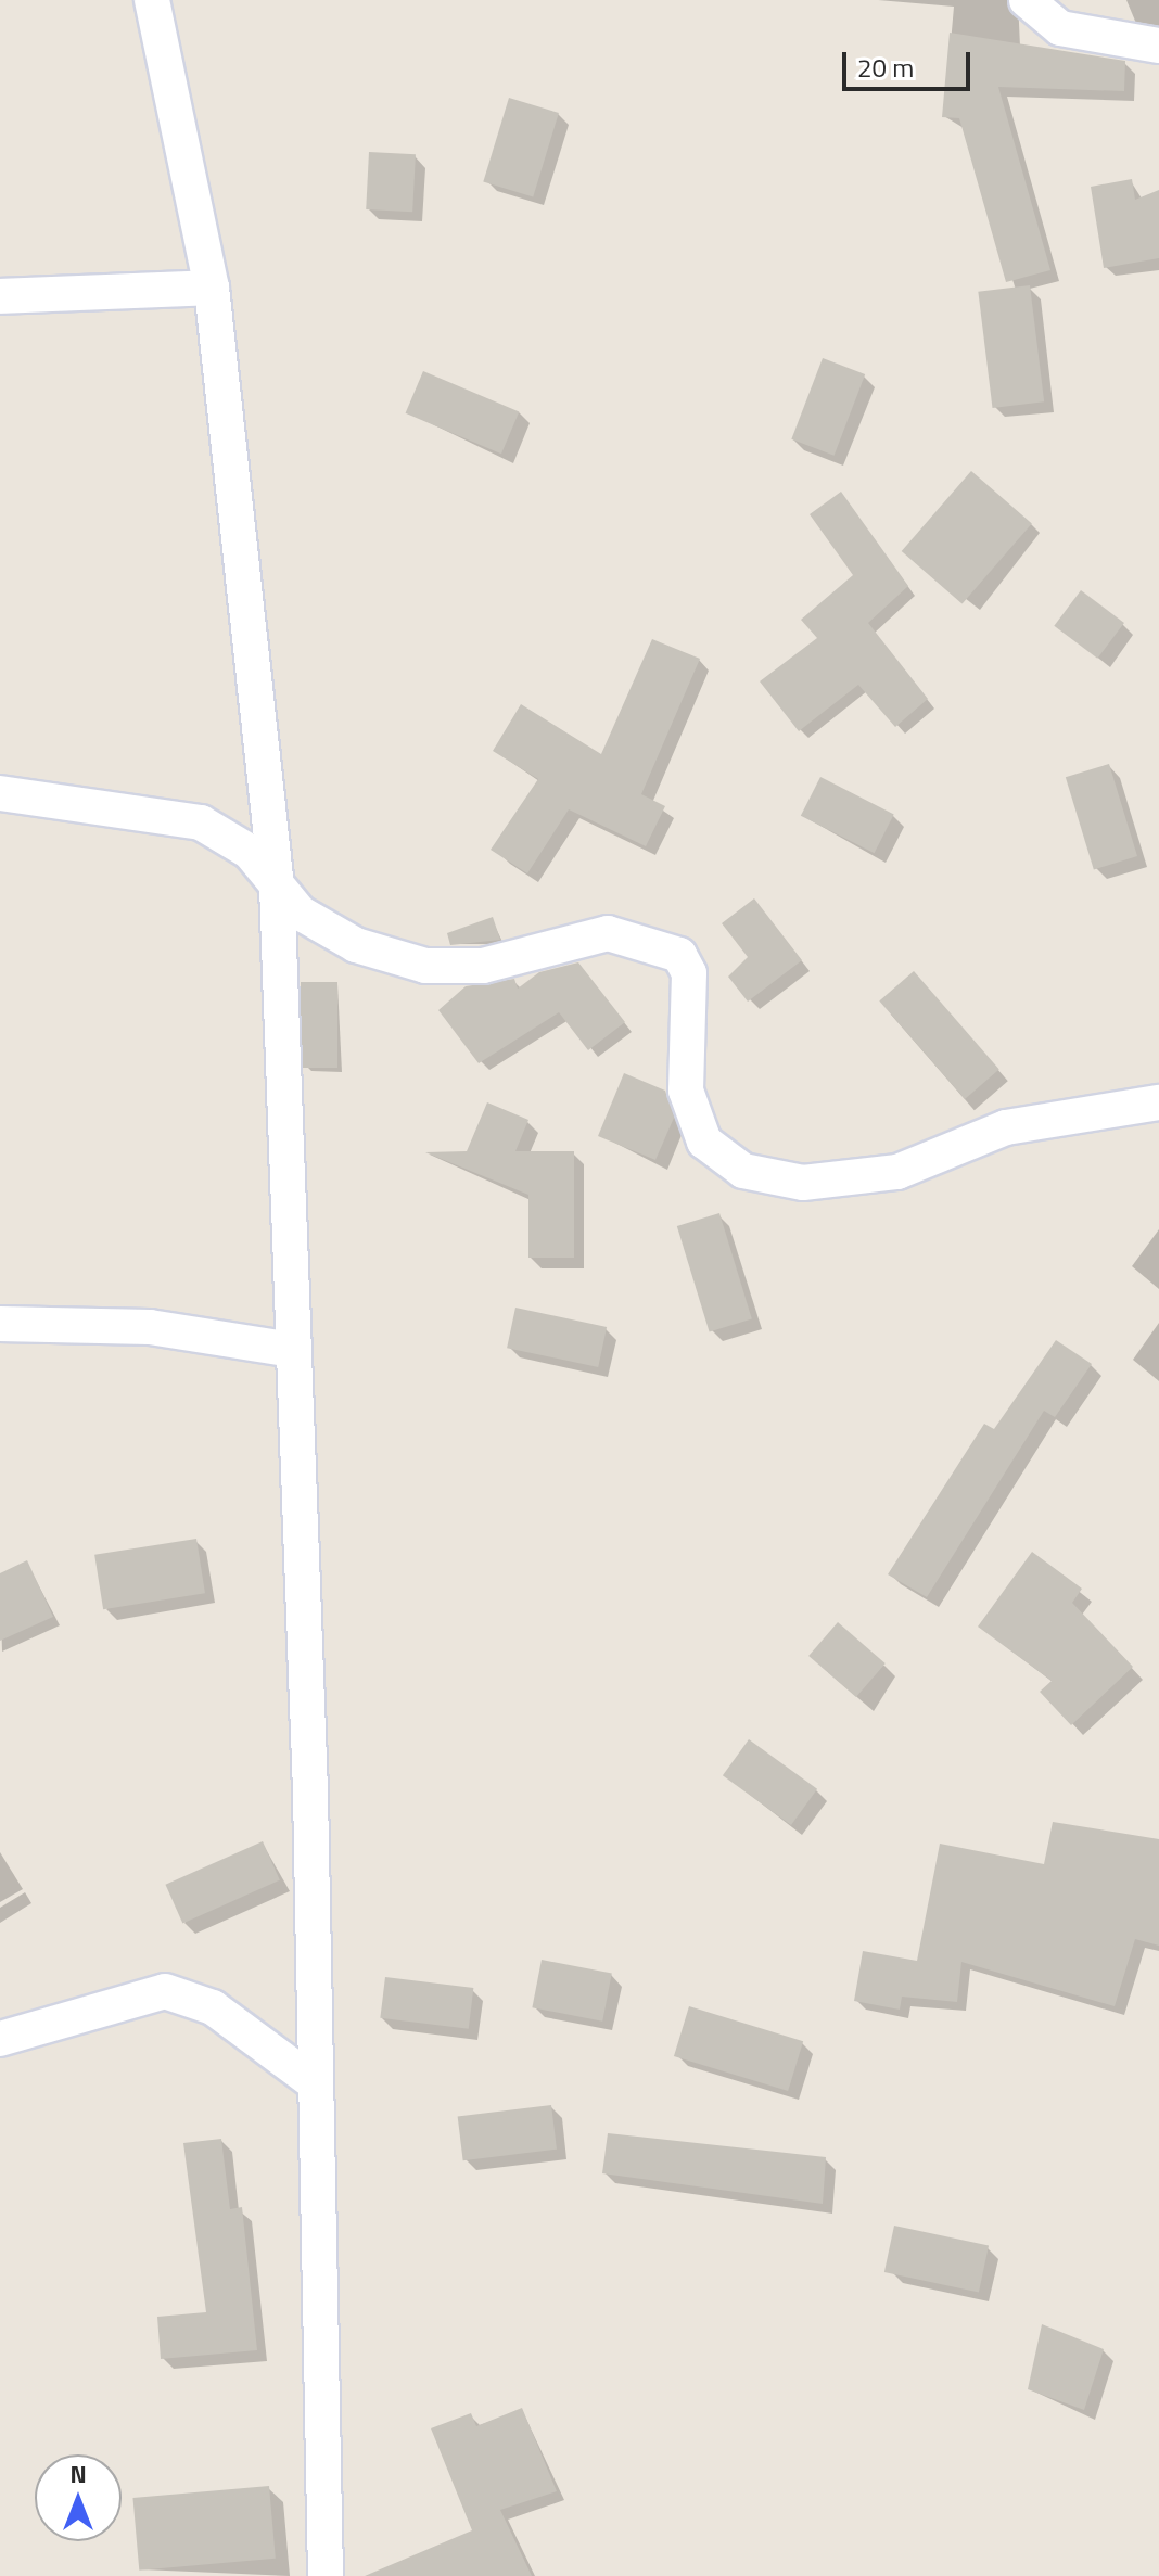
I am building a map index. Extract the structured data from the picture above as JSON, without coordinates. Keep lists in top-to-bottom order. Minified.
{"scale_bar":"20 m","north":"top"}
